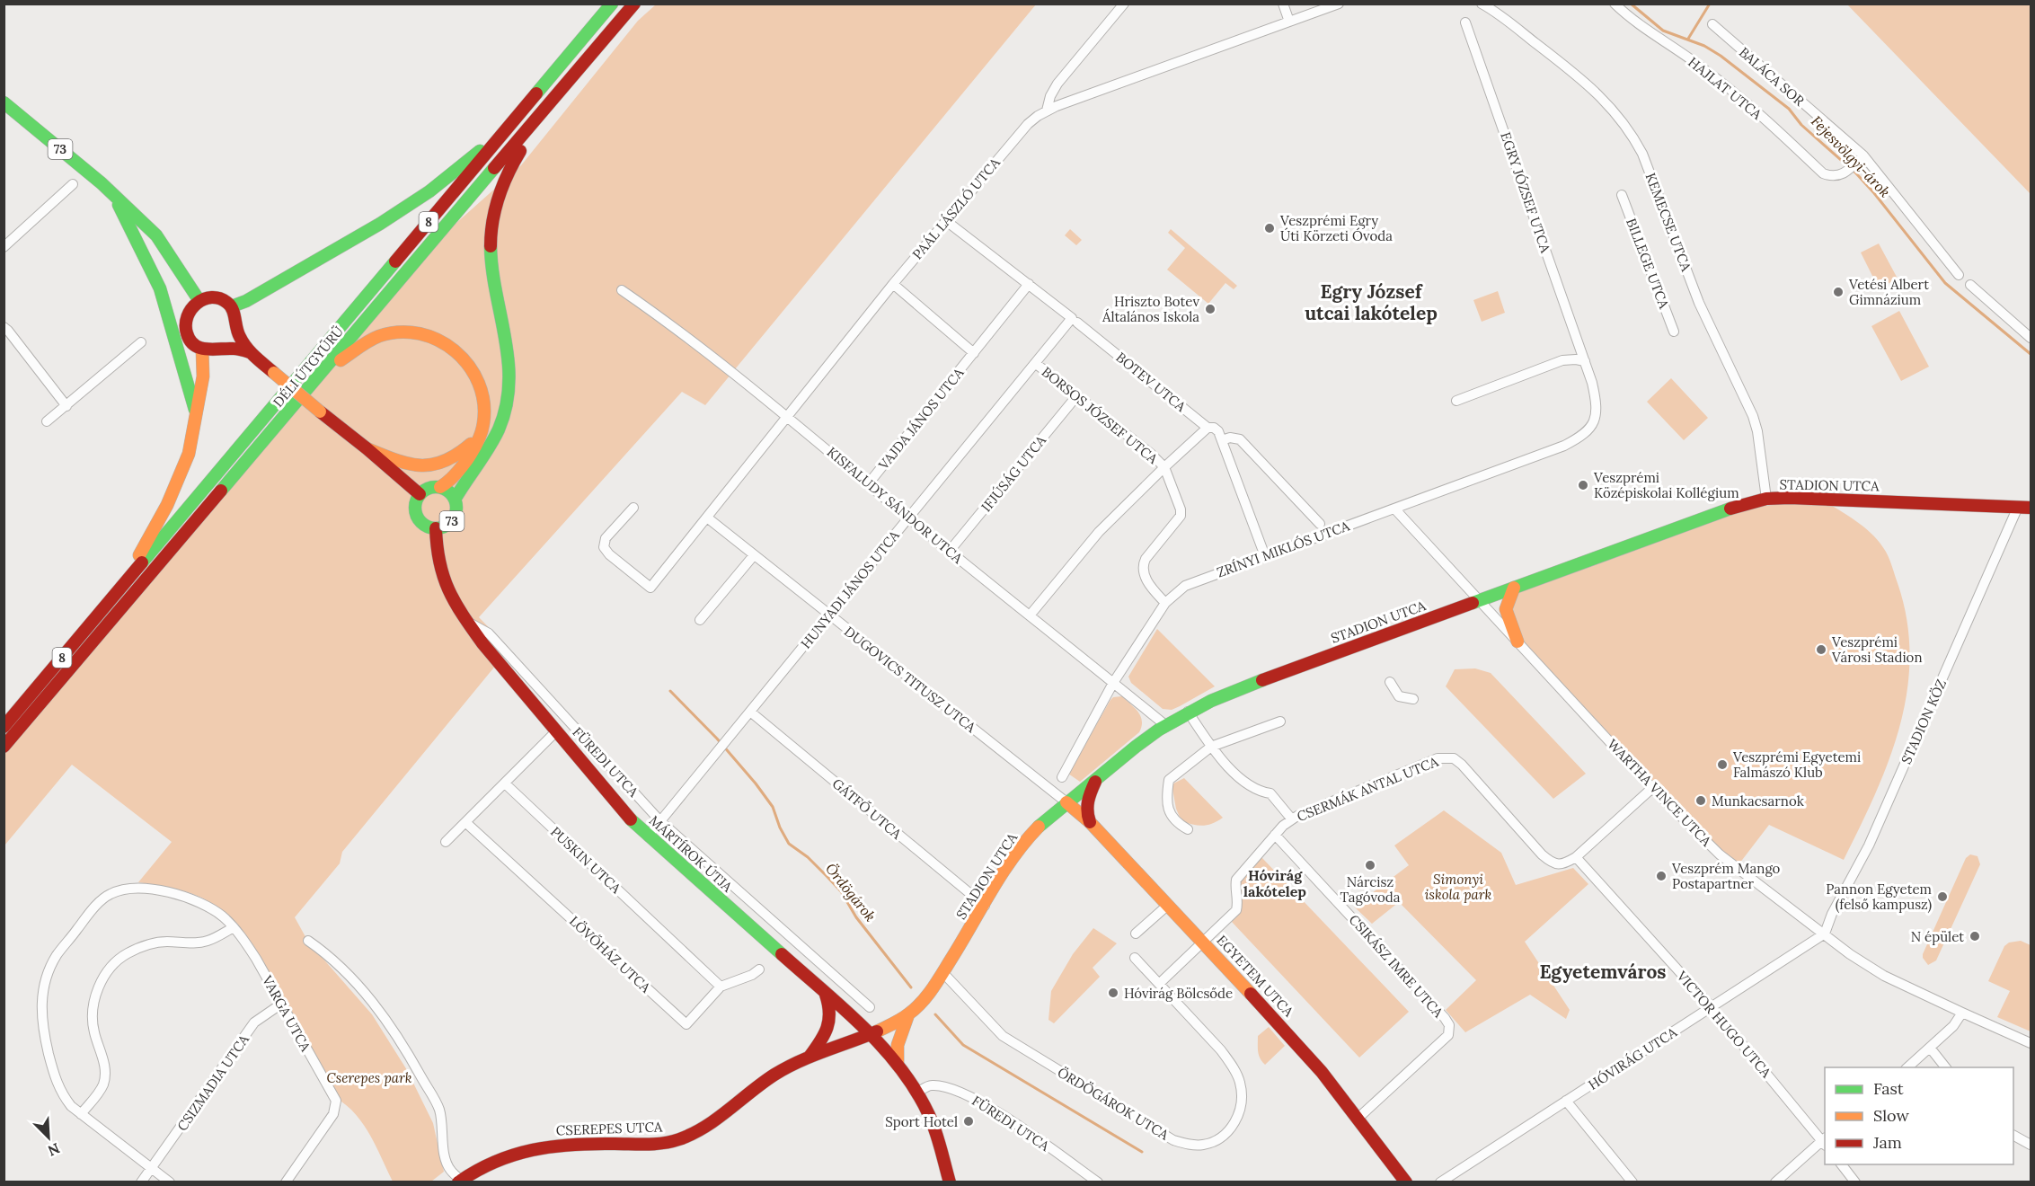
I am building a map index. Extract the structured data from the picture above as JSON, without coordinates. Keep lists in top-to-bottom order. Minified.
{"streets":{"main road":["73","8","DÉLI ÚTGYŰRŰ","STADION UTCA","MÁRTÍROK ÚTJA","EGYETEM UTCA","CSEREPES UTCA"],"street":["BALÁCA SOR","HAJLAT UTCA","EGRY JÓZSEF UTCA","PAÁL LÁSZLÓ UTCA","KEMECSE UTCA","BILLEGE UTCA","BOTEV UTCA","BORSOS JÓZSEF UTCA","VAJDA JÁNOS UTCA","IFJÚSÁG UTCA","KISFALUDY SÁNDOR UTCA","ZRÍNYI MIKLÓS UTCA","HUNYADI JÁNOS UTCA","DUGOVICS TITUSZ UTCA","STADION KÖZ","FÜREDI UTCA","CSERMÁK ANTAL UTCA","WARTHA VINCE UTCA","GÁTFŐ UTCA","PUSKIN UTCA","LÖVŐHÁZ UTCA","CSIKÁSZ IMRE UTCA","VARGA UTCA","VICTOR HUGO UTCA","HÓVIRÁG UTCA","CSIZMADIA UTCA","ÖRDÖGÁROK UTCA"]},"crossings":[["BALÁCA SOR","HAJLAT UTCA"],["73","MÁRTÍROK ÚTJA"],["EGRY JÓZSEF UTCA","ZRÍNYI MIKLÓS UTCA"],["PAÁL LÁSZLÓ UTCA","BOTEV UTCA"],["PAÁL LÁSZLÓ UTCA","KISFALUDY SÁNDOR UTCA"],["KEMECSE UTCA","STADION UTCA"],["BOTEV UTCA","BORSOS JÓZSEF UTCA"],["BOTEV UTCA","VAJDA JÁNOS UTCA"],["BOTEV UTCA","ZRÍNYI MIKLÓS UTCA"],["BOTEV UTCA","HUNYADI JÁNOS UTCA"],["BORSOS JÓZSEF UTCA","IFJÚSÁG UTCA"],["BORSOS JÓZSEF UTCA","KISFALUDY SÁNDOR UTCA"],["BORSOS JÓZSEF UTCA","ZRÍNYI MIKLÓS UTCA"],["BORSOS JÓZSEF UTCA","HUNYADI JÁNOS UTCA"],["VAJDA JÁNOS UTCA","KISFALUDY SÁNDOR UTCA"],["IFJÚSÁG UTCA","KISFALUDY SÁNDOR UTCA"],["STADION UTCA","KISFALUDY SÁNDOR UTCA"],["STADION UTCA","DUGOVICS TITUSZ UTCA"],["STADION UTCA","STADION KÖZ"],["STADION UTCA","WARTHA VINCE UTCA"],["STADION UTCA","GÁTFŐ UTCA"],["STADION UTCA","MÁRTÍROK ÚTJA"],["STADION UTCA","EGYETEM UTCA"],["STADION UTCA","ÖRDÖGÁROK UTCA"],["STADION UTCA","CSEREPES UTCA"],["KISFALUDY SÁNDOR UTCA","ZRÍNYI MIKLÓS UTCA"],["KISFALUDY SÁNDOR UTCA","HUNYADI JÁNOS UTCA"],["ZRÍNYI MIKLÓS UTCA","WARTHA VINCE UTCA"],["HUNYADI JÁNOS UTCA","DUGOVICS TITUSZ UTCA"],["HUNYADI JÁNOS UTCA","FÜREDI UTCA"],["HUNYADI JÁNOS UTCA","GÁTFŐ UTCA"],["HUNYADI JÁNOS UTCA","MÁRTÍROK ÚTJA"],["DUGOVICS TITUSZ UTCA","EGYETEM UTCA"],["STADION KÖZ","WARTHA VINCE UTCA"],["STADION KÖZ","HÓVIRÁG UTCA"],["FÜREDI UTCA","MÁRTÍROK ÚTJA"],["CSERMÁK ANTAL UTCA","WARTHA VINCE UTCA"],["CSERMÁK ANTAL UTCA","CSIKÁSZ IMRE UTCA"],["CSERMÁK ANTAL UTCA","EGYETEM UTCA"],["CSERMÁK ANTAL UTCA","VICTOR HUGO UTCA"],["CSERMÁK ANTAL UTCA","ÖRDÖGÁROK UTCA"],["WARTHA VINCE UTCA","HÓVIRÁG UTCA"],["MÁRTÍROK ÚTJA","CSEREPES UTCA"],["PUSKIN UTCA","LÖVŐHÁZ UTCA"],["CSIKÁSZ IMRE UTCA","EGYETEM UTCA"],["VARGA UTCA","CSIZMADIA UTCA"],["VICTOR HUGO UTCA","HÓVIRÁG UTCA"]],"districts":["Egry József utcai lakótelep","Hóvirág lakótelep","Egyetemváros"],"water":["Fejesvölgyi-árok","Ördögárok"],"parks":["Simonyi iskola park","Cserepes park"],"places":["Veszprémi Egry Úti Körzeti Óvoda","Vetési Albert Gimnázium","Hriszto Botev Általános Iskola","Veszprémi Középiskolai Kollégium","Veszprémi Városi Stadion","Veszprémi Egyetemi Falmászó Klub","Munkacsarnok","Nárcisz Tagóvoda","Veszprém Mango Postapartner","Pannon Egyetem (felső kampusz)","N épület","Hóvirág Bölcsőde","Sport Hotel"],"legend":["Fast","Slow","Jam"],"north":"bottom right"}
